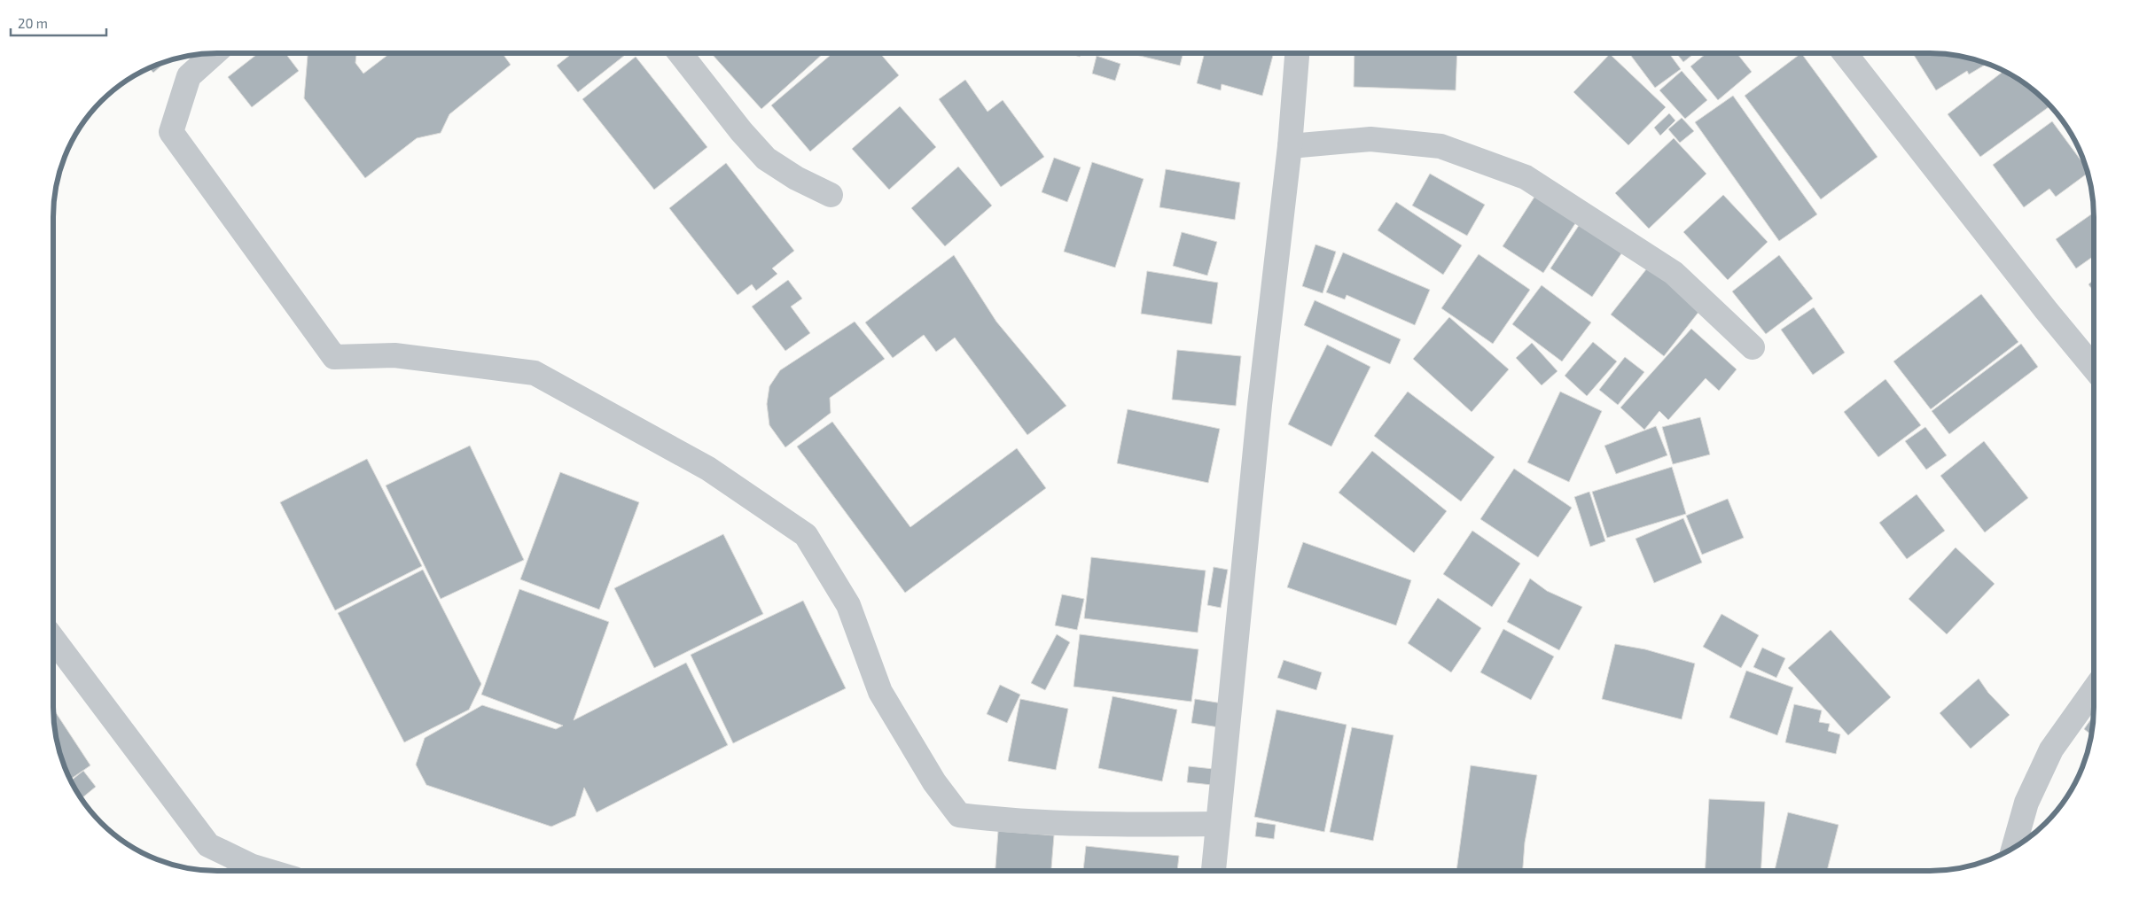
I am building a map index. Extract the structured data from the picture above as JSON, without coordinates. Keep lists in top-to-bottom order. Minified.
{"scale_bar":"20 m"}
